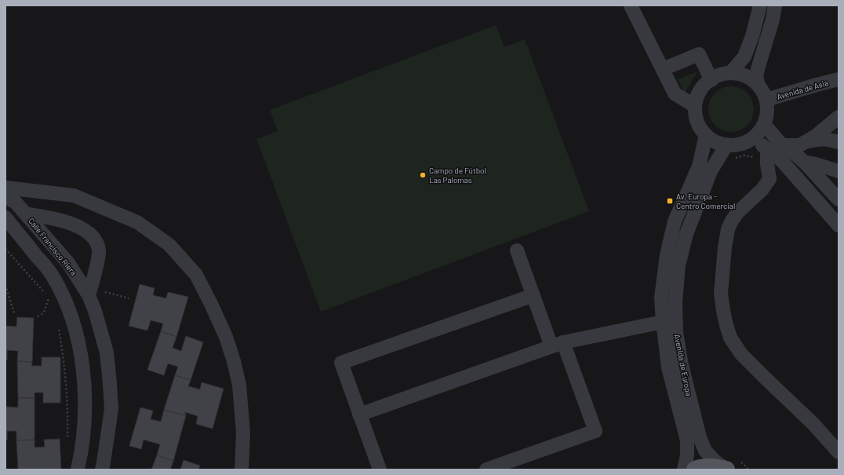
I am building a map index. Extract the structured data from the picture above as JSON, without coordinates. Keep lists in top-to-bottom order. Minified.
{"streets":{"street":["Avenida de Asia","Calle Francisco Riera","Avenida de Europa"]},"crossings":[["Avenida de Asia","Avenida de Europa"]],"places":{"other":["Campo de Fútbol Las Palomas"],"transit":["Av. Europa - Centro Comercial"]}}
